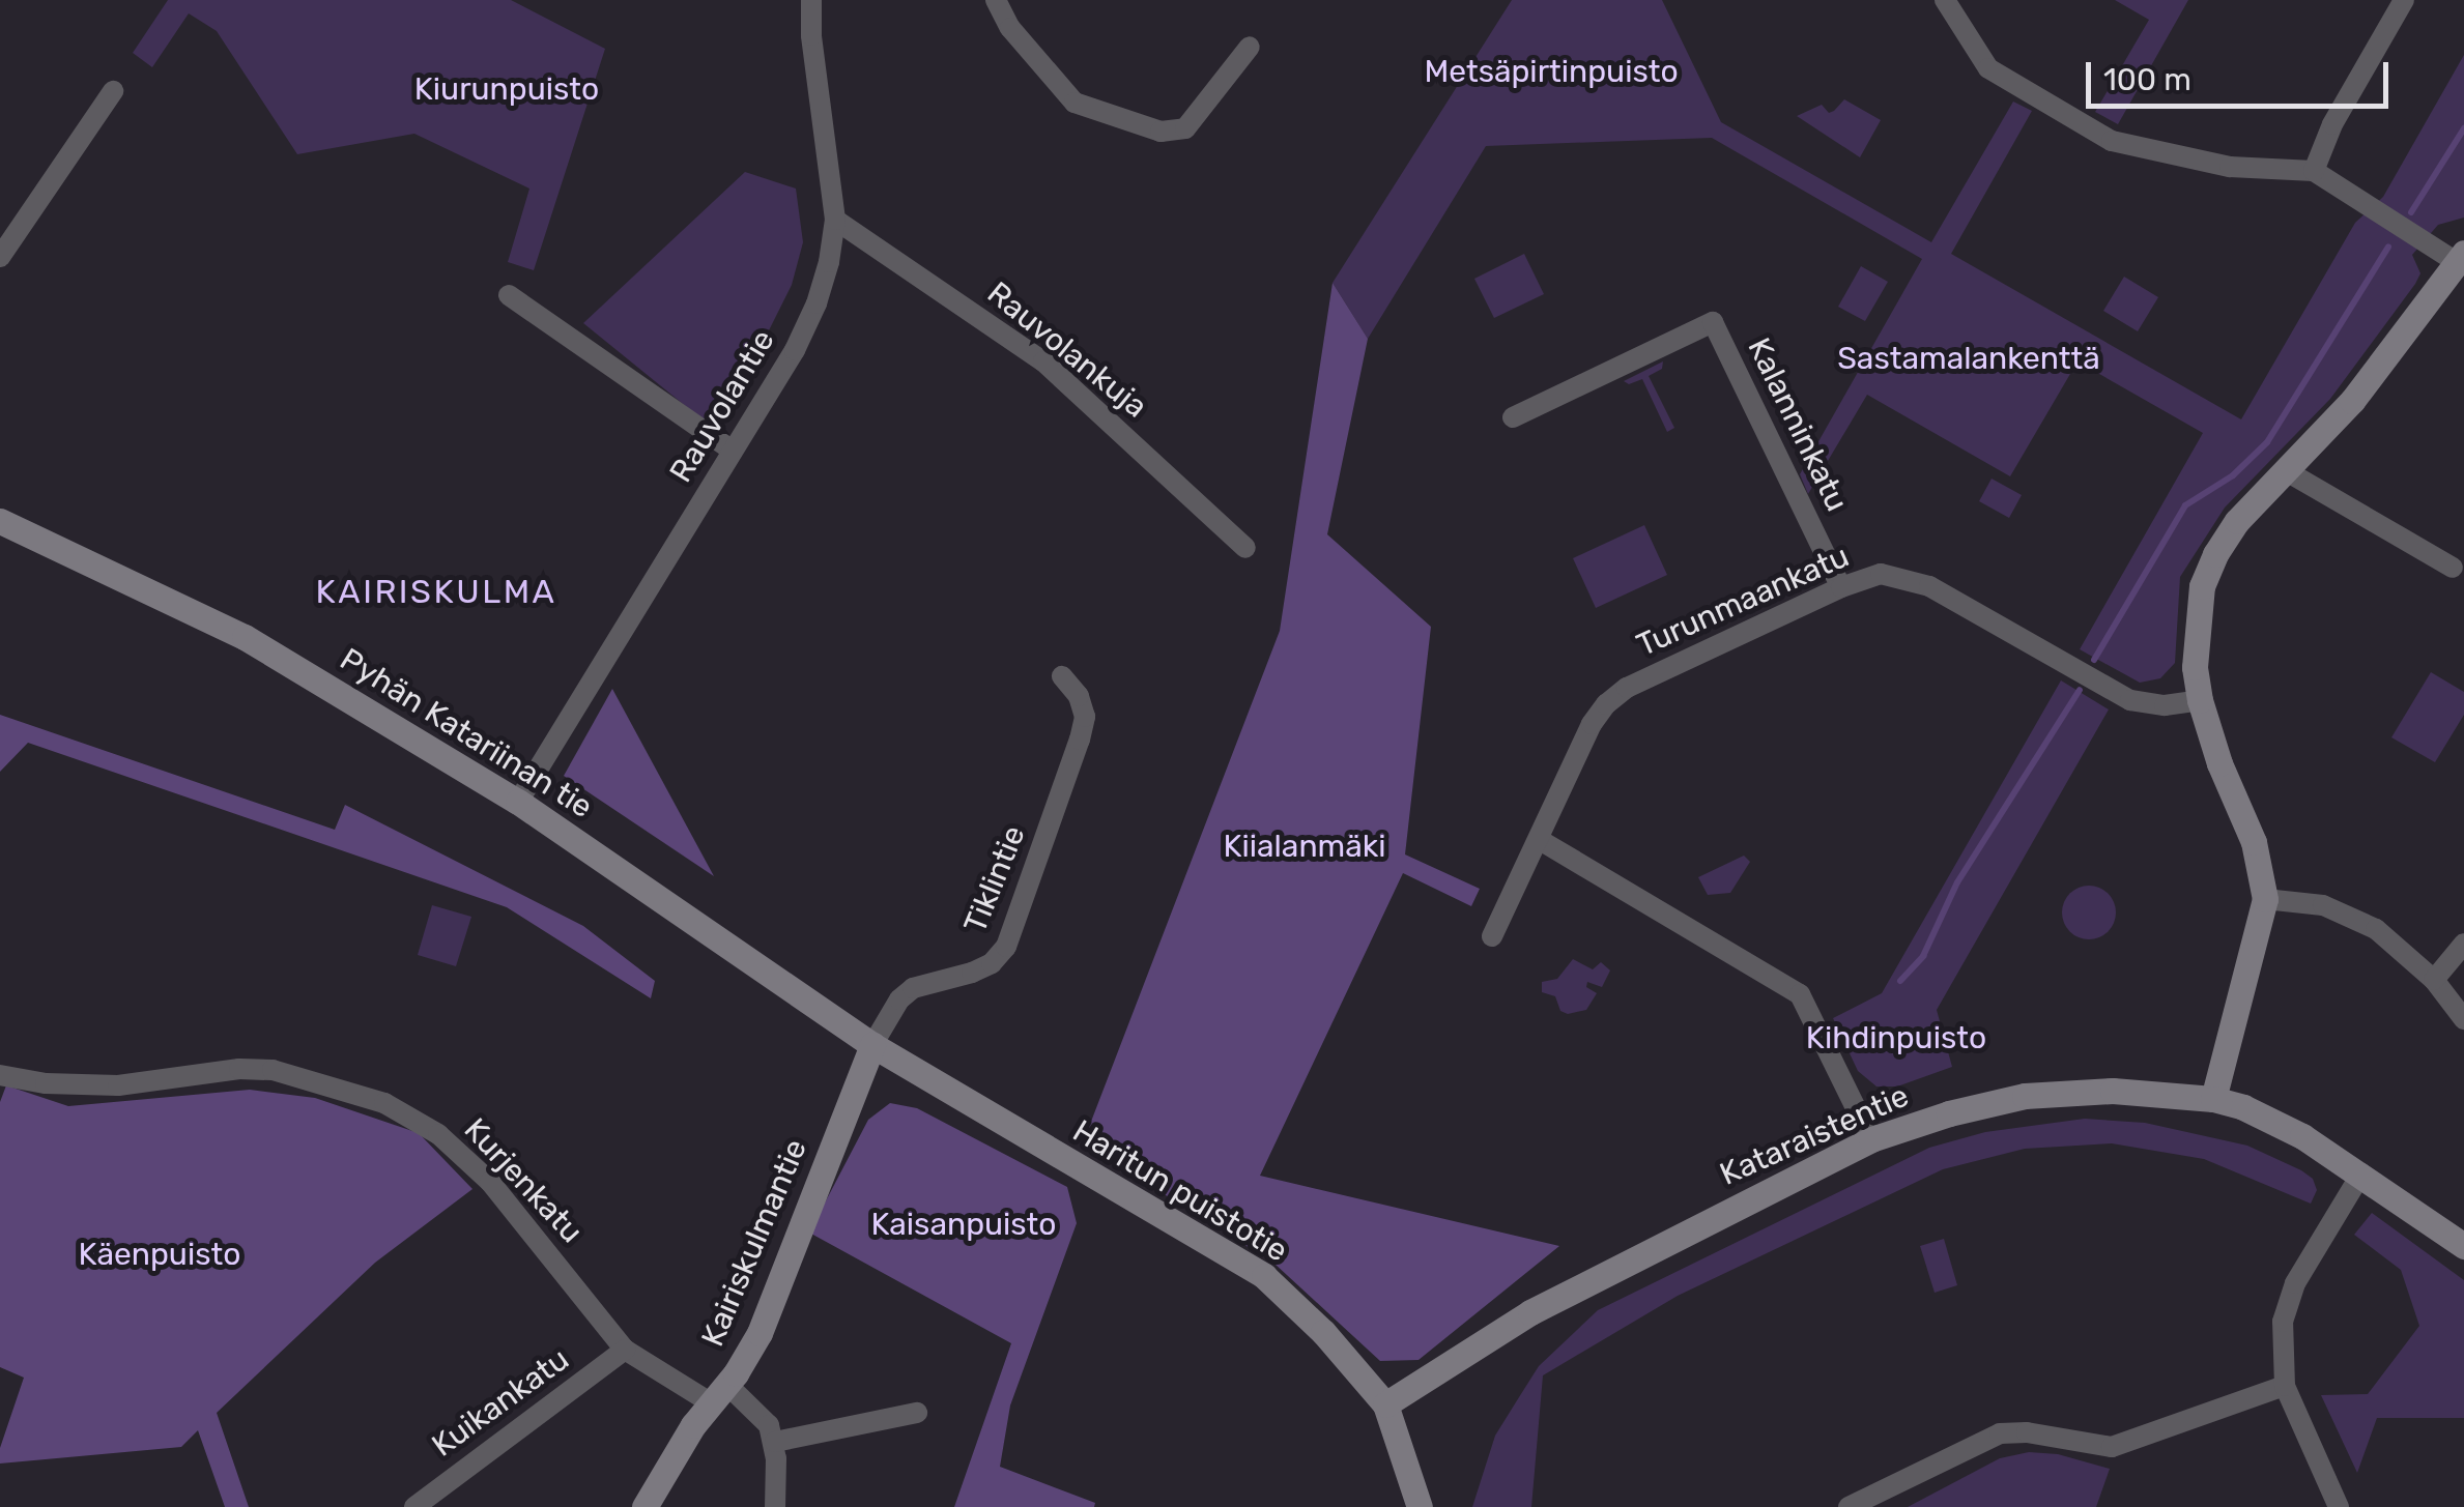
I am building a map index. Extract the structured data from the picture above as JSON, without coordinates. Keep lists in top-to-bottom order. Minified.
{"streets":{"street":["Rauvolankuja","Rauvolantie","Kalanninkatu","Turunmaankatu","Pyhän Katariinan tie","Tiklintie","Kataraistentie","Kurjenkatu","Haritun puistotie","Kairiskulmantie","Kuikankatu"]},"crossings":[["Rauvolankuja","Rauvolantie"],["Rauvolantie","Pyhän Katariinan tie"],["Kalanninkatu","Turunmaankatu"],["Pyhän Katariinan tie","Tiklintie"],["Pyhän Katariinan tie","Haritun puistotie"],["Pyhän Katariinan tie","Kairiskulmantie"],["Tiklintie","Haritun puistotie"],["Tiklintie","Kairiskulmantie"],["Kataraistentie","Haritun puistotie"],["Kurjenkatu","Kairiskulmantie"],["Kurjenkatu","Kuikankatu"],["Haritun puistotie","Kairiskulmantie"]],"districts":["KAIRISKULMA"],"parks":["Metsäpirtinpuisto","Kiurunpuisto","Sastamalankenttä","Kiialanmäki","Kihdinpuisto","Kaisanpuisto","Käenpuisto"],"scale_bar":"100 m"}
